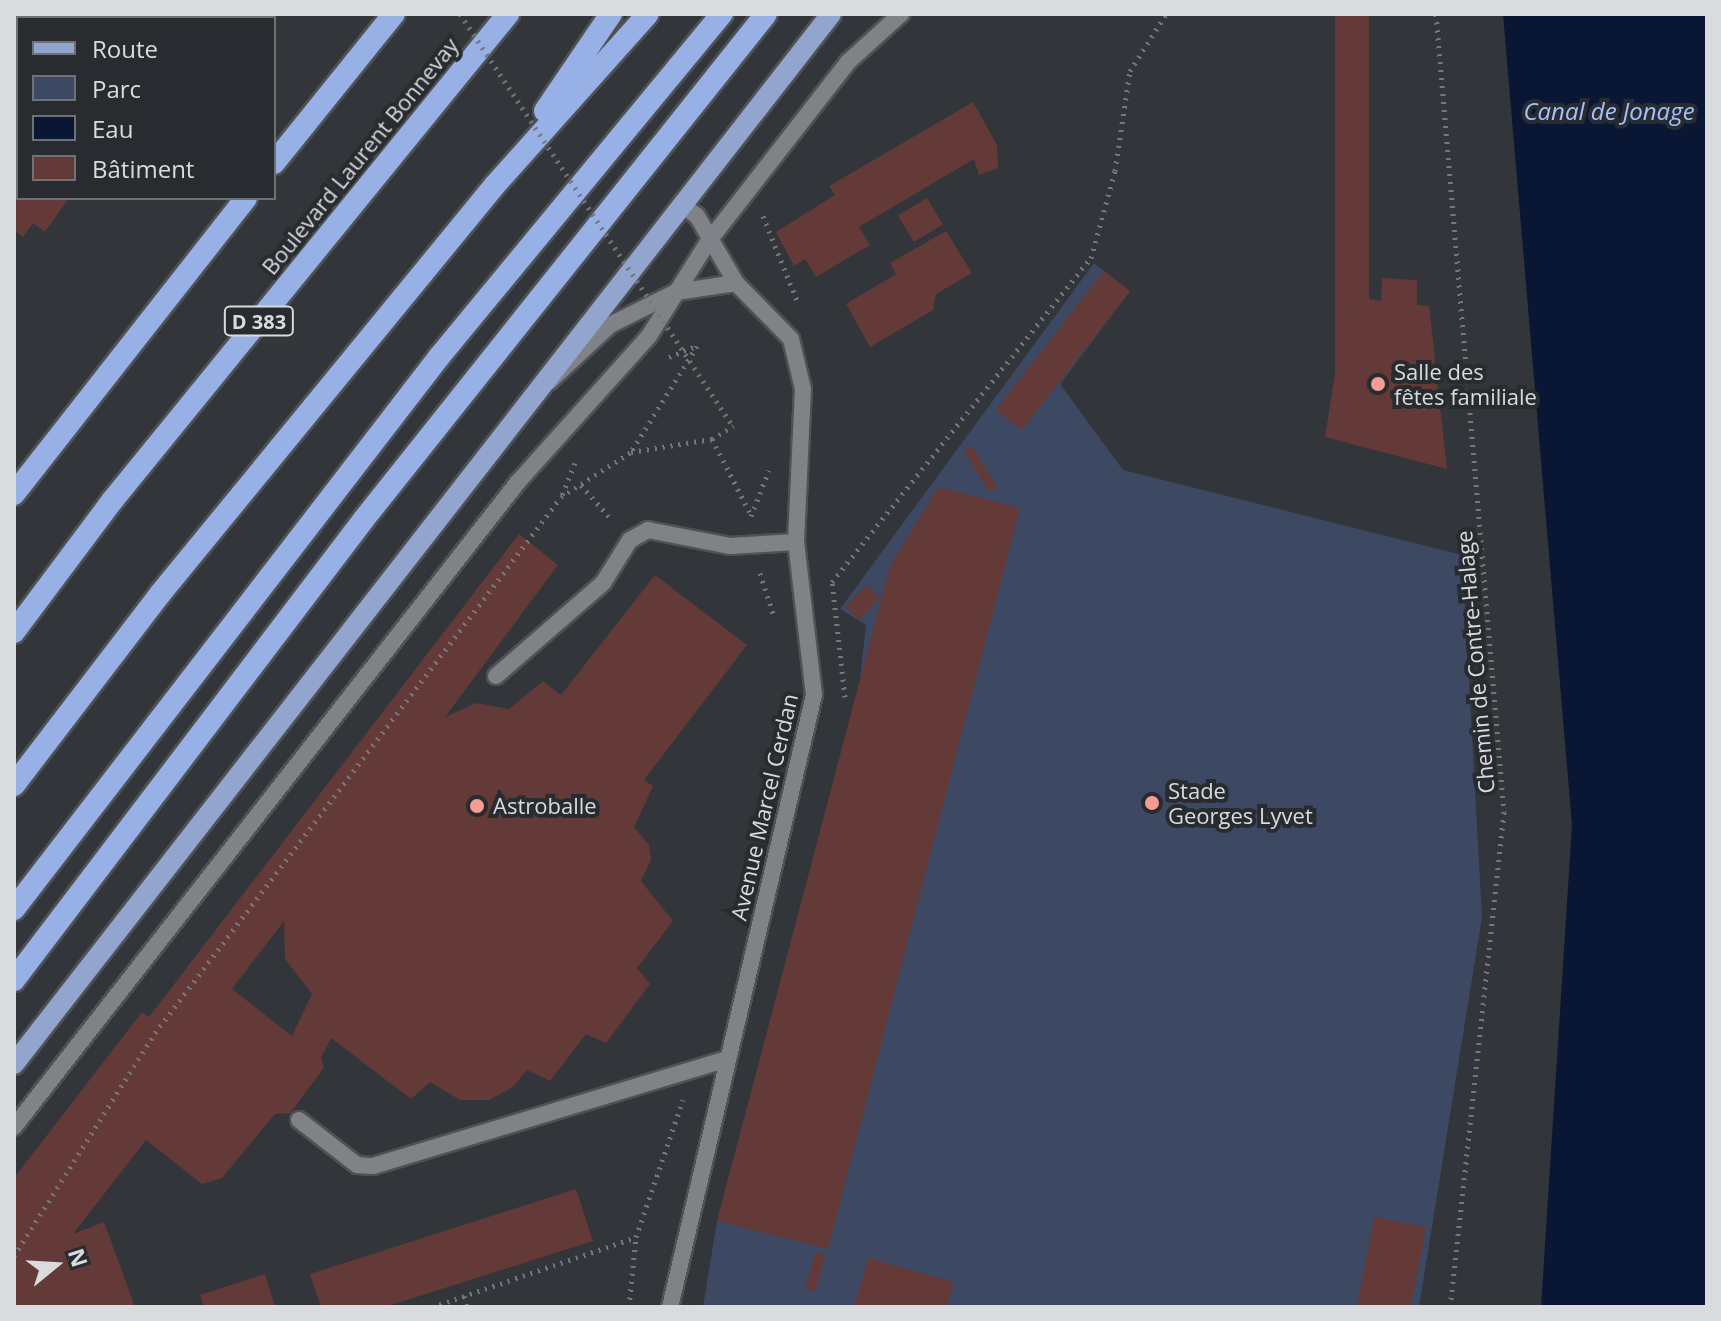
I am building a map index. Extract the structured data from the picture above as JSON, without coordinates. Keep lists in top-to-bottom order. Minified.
{"streets":{"highway":["Boulevard Laurent Bonnevay","D 383"],"street":["Avenue Marcel Cerdan"],"path":["Chemin de Contre-Halage"]},"water":["Canal de Jonage"],"places":["Salle des fêtes familiale","Stade Georges Lyvet","Astroballe"],"legend":["Route","Parc","Eau","Bâtiment"],"north":"right"}
